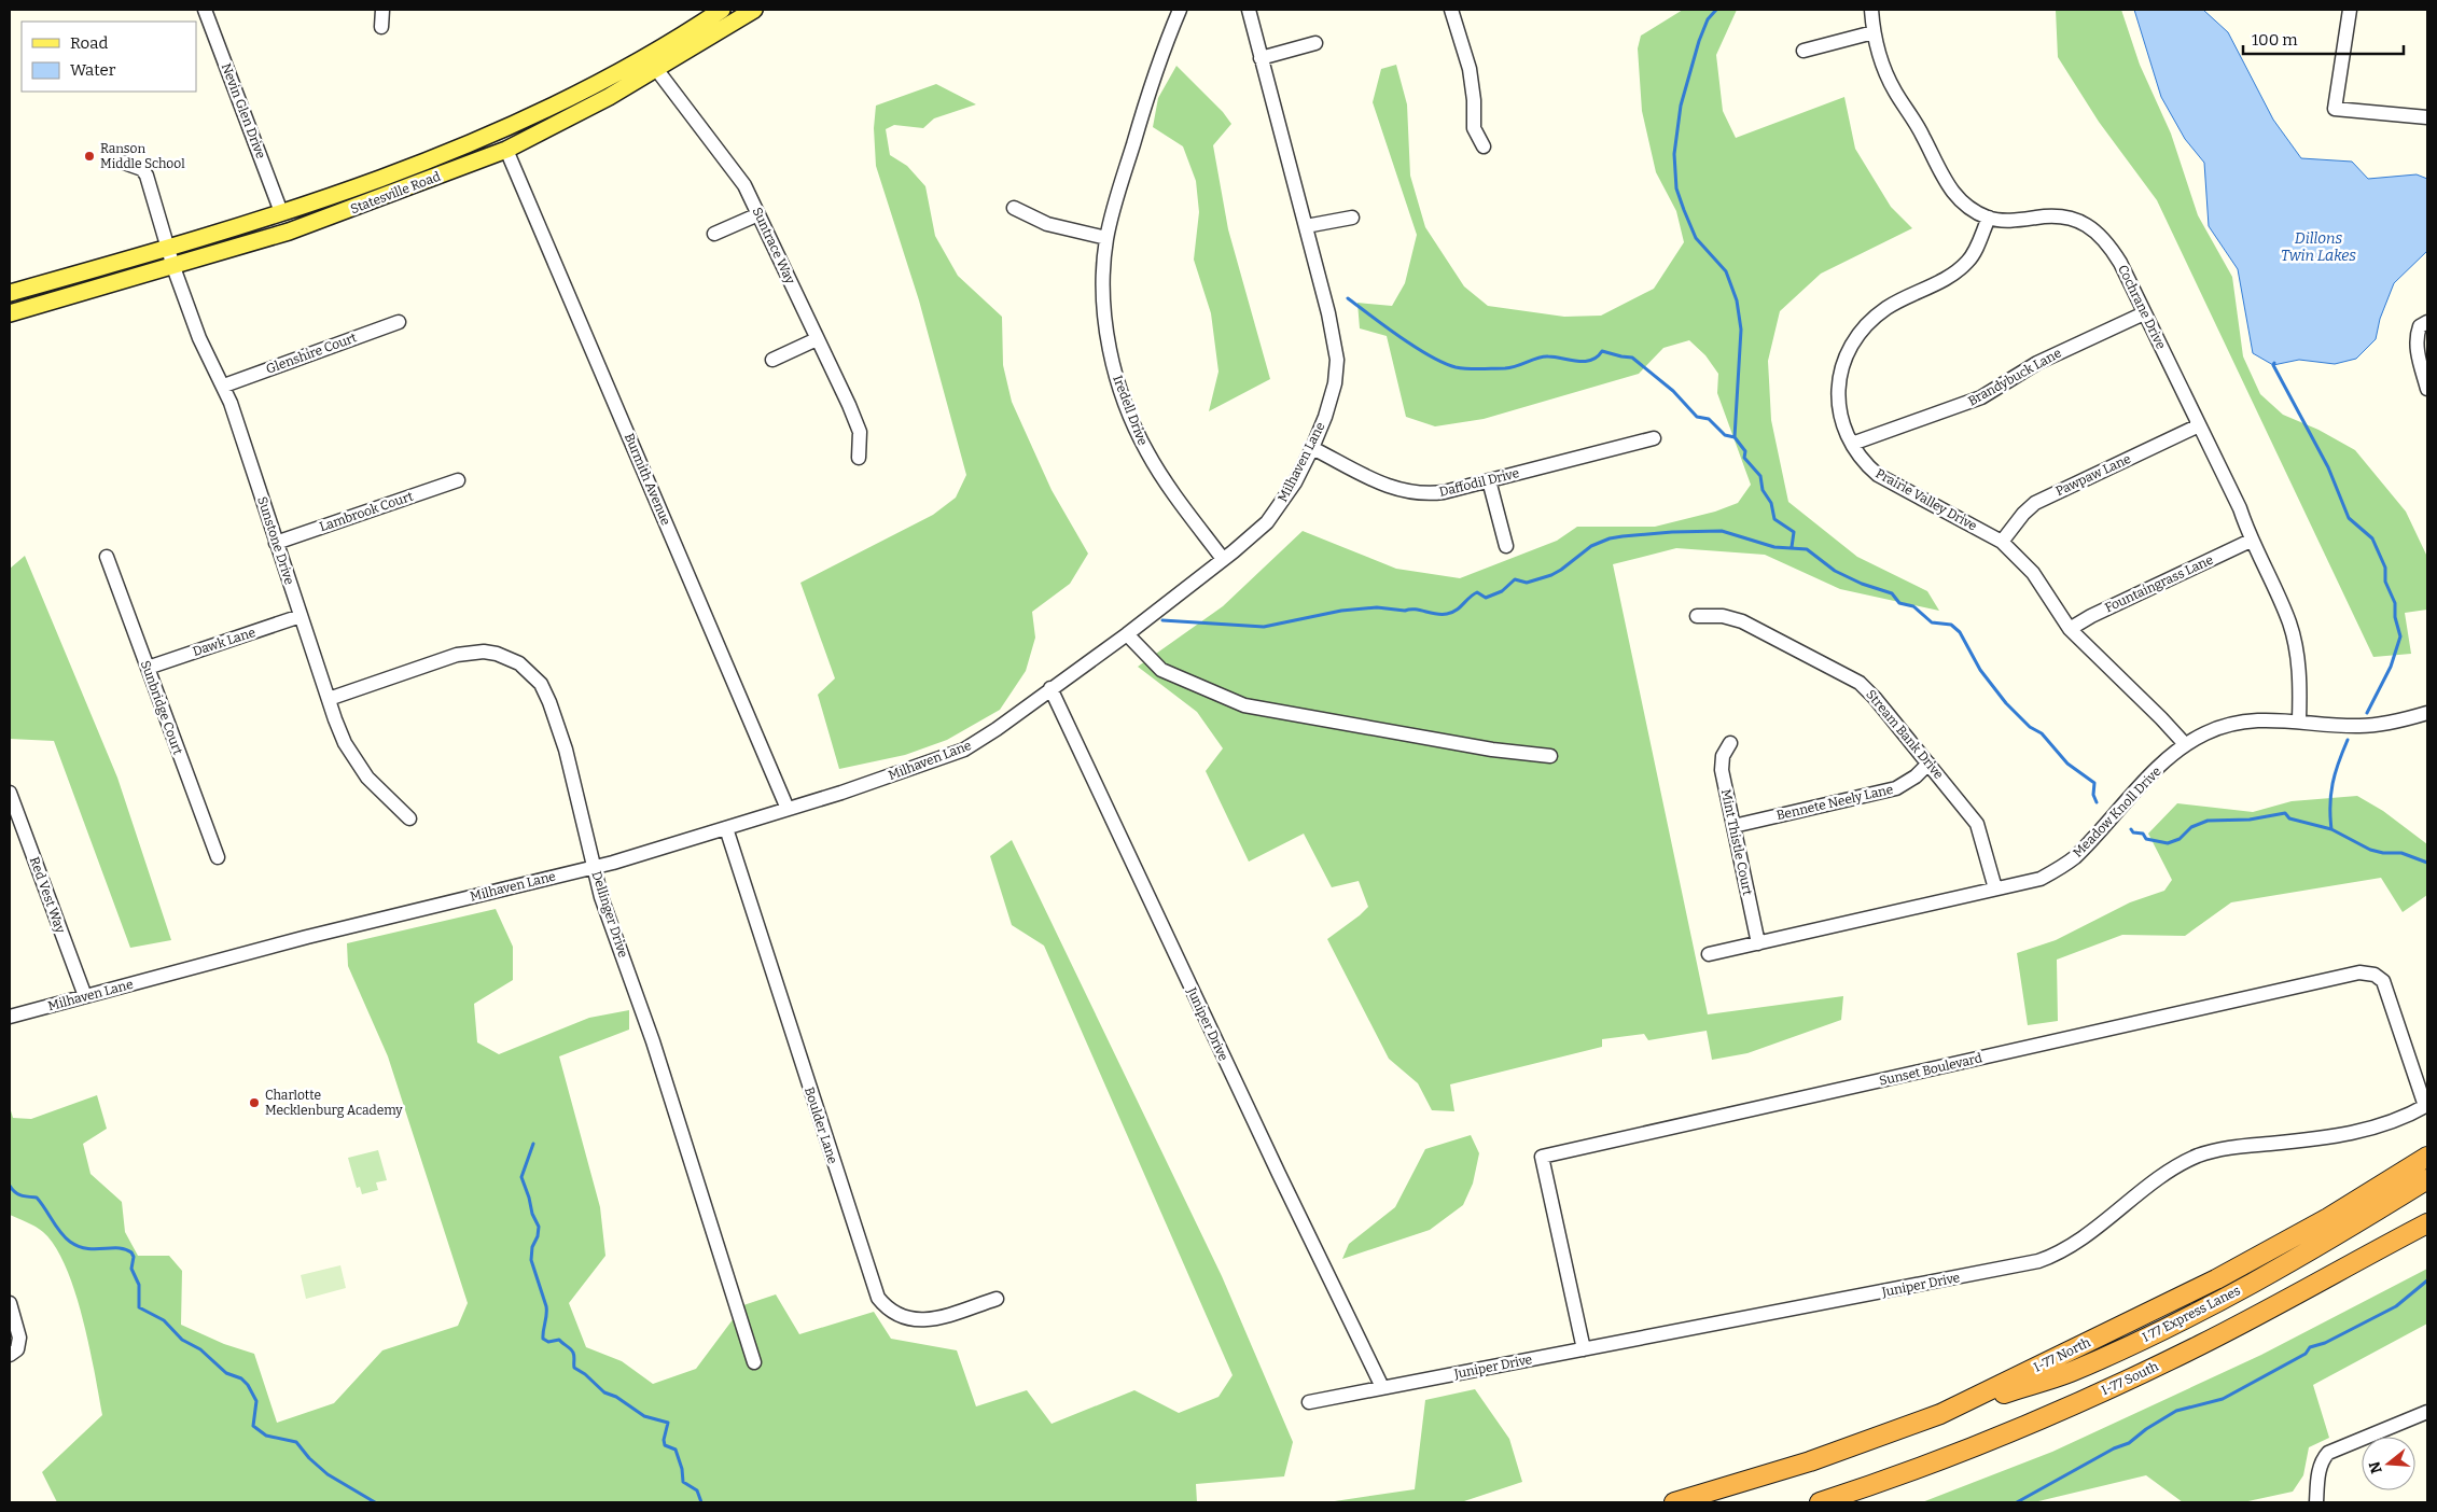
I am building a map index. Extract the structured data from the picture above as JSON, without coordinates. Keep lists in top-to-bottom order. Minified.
{"streets":{"highway":["I 77 Express Lanes","I-77 North","I-77 South"],"main road":["Statesville Road"],"street":["Nevin Glen Drive","Suntrace Way","Cochrane Drive","Glenshire Court","Brandybuck Lane","Iredell Drive","Milhaven Lane","Pawpaw Lane","Burmith Avenue","Daffodil Drive","Prairie Valley Drive","Lambrook Court","Sunstone Drive","Fountaingrass Lane","Dawk Lane","Sunbridge Court","Stream Bank Drive","Bennete Neely Lane","Meadow Knoll Drive","Mint Thistle Court","Red Vest Way","Dellinger Drive","Juniper Drive","Sunset Boulevard","Boulder Lane"]},"crossings":[["Nevin Glen Drive","Statesville Road"],["Statesville Road","Suntrace Way"],["Statesville Road","Burmith Avenue"],["Statesville Road","Sunstone Drive"],["Cochrane Drive","Brandybuck Lane"],["Cochrane Drive","Pawpaw Lane"],["Cochrane Drive","Prairie Valley Drive"],["Cochrane Drive","Fountaingrass Lane"],["Cochrane Drive","Meadow Knoll Drive"],["Glenshire Court","Sunstone Drive"],["Brandybuck Lane","Prairie Valley Drive"],["Iredell Drive","Milhaven Lane"],["Milhaven Lane","Burmith Avenue"],["Milhaven Lane","Daffodil Drive"],["Milhaven Lane","Red Vest Way"],["Milhaven Lane","Dellinger Drive"],["Milhaven Lane","Juniper Drive"],["Milhaven Lane","Boulder Lane"],["Pawpaw Lane","Prairie Valley Drive"],["Prairie Valley Drive","Fountaingrass Lane"],["Prairie Valley Drive","Meadow Knoll Drive"],["Lambrook Court","Sunstone Drive"],["Sunstone Drive","Dawk Lane"],["Sunstone Drive","Dellinger Drive"],["Dawk Lane","Sunbridge Court"],["Stream Bank Drive","Bennete Neely Lane"],["Stream Bank Drive","Meadow Knoll Drive"],["Bennete Neely Lane","Mint Thistle Court"],["Meadow Knoll Drive","Mint Thistle Court"],["Juniper Drive","Sunset Boulevard"],["I 77 Express Lanes","I-77 North"]],"water":["Dillons Twin Lakes"],"places":["Ranson Middle School","Charlotte Mecklenburg Academy"],"legend":["Road","Water"],"scale_bar":"100 m","north":"left"}
